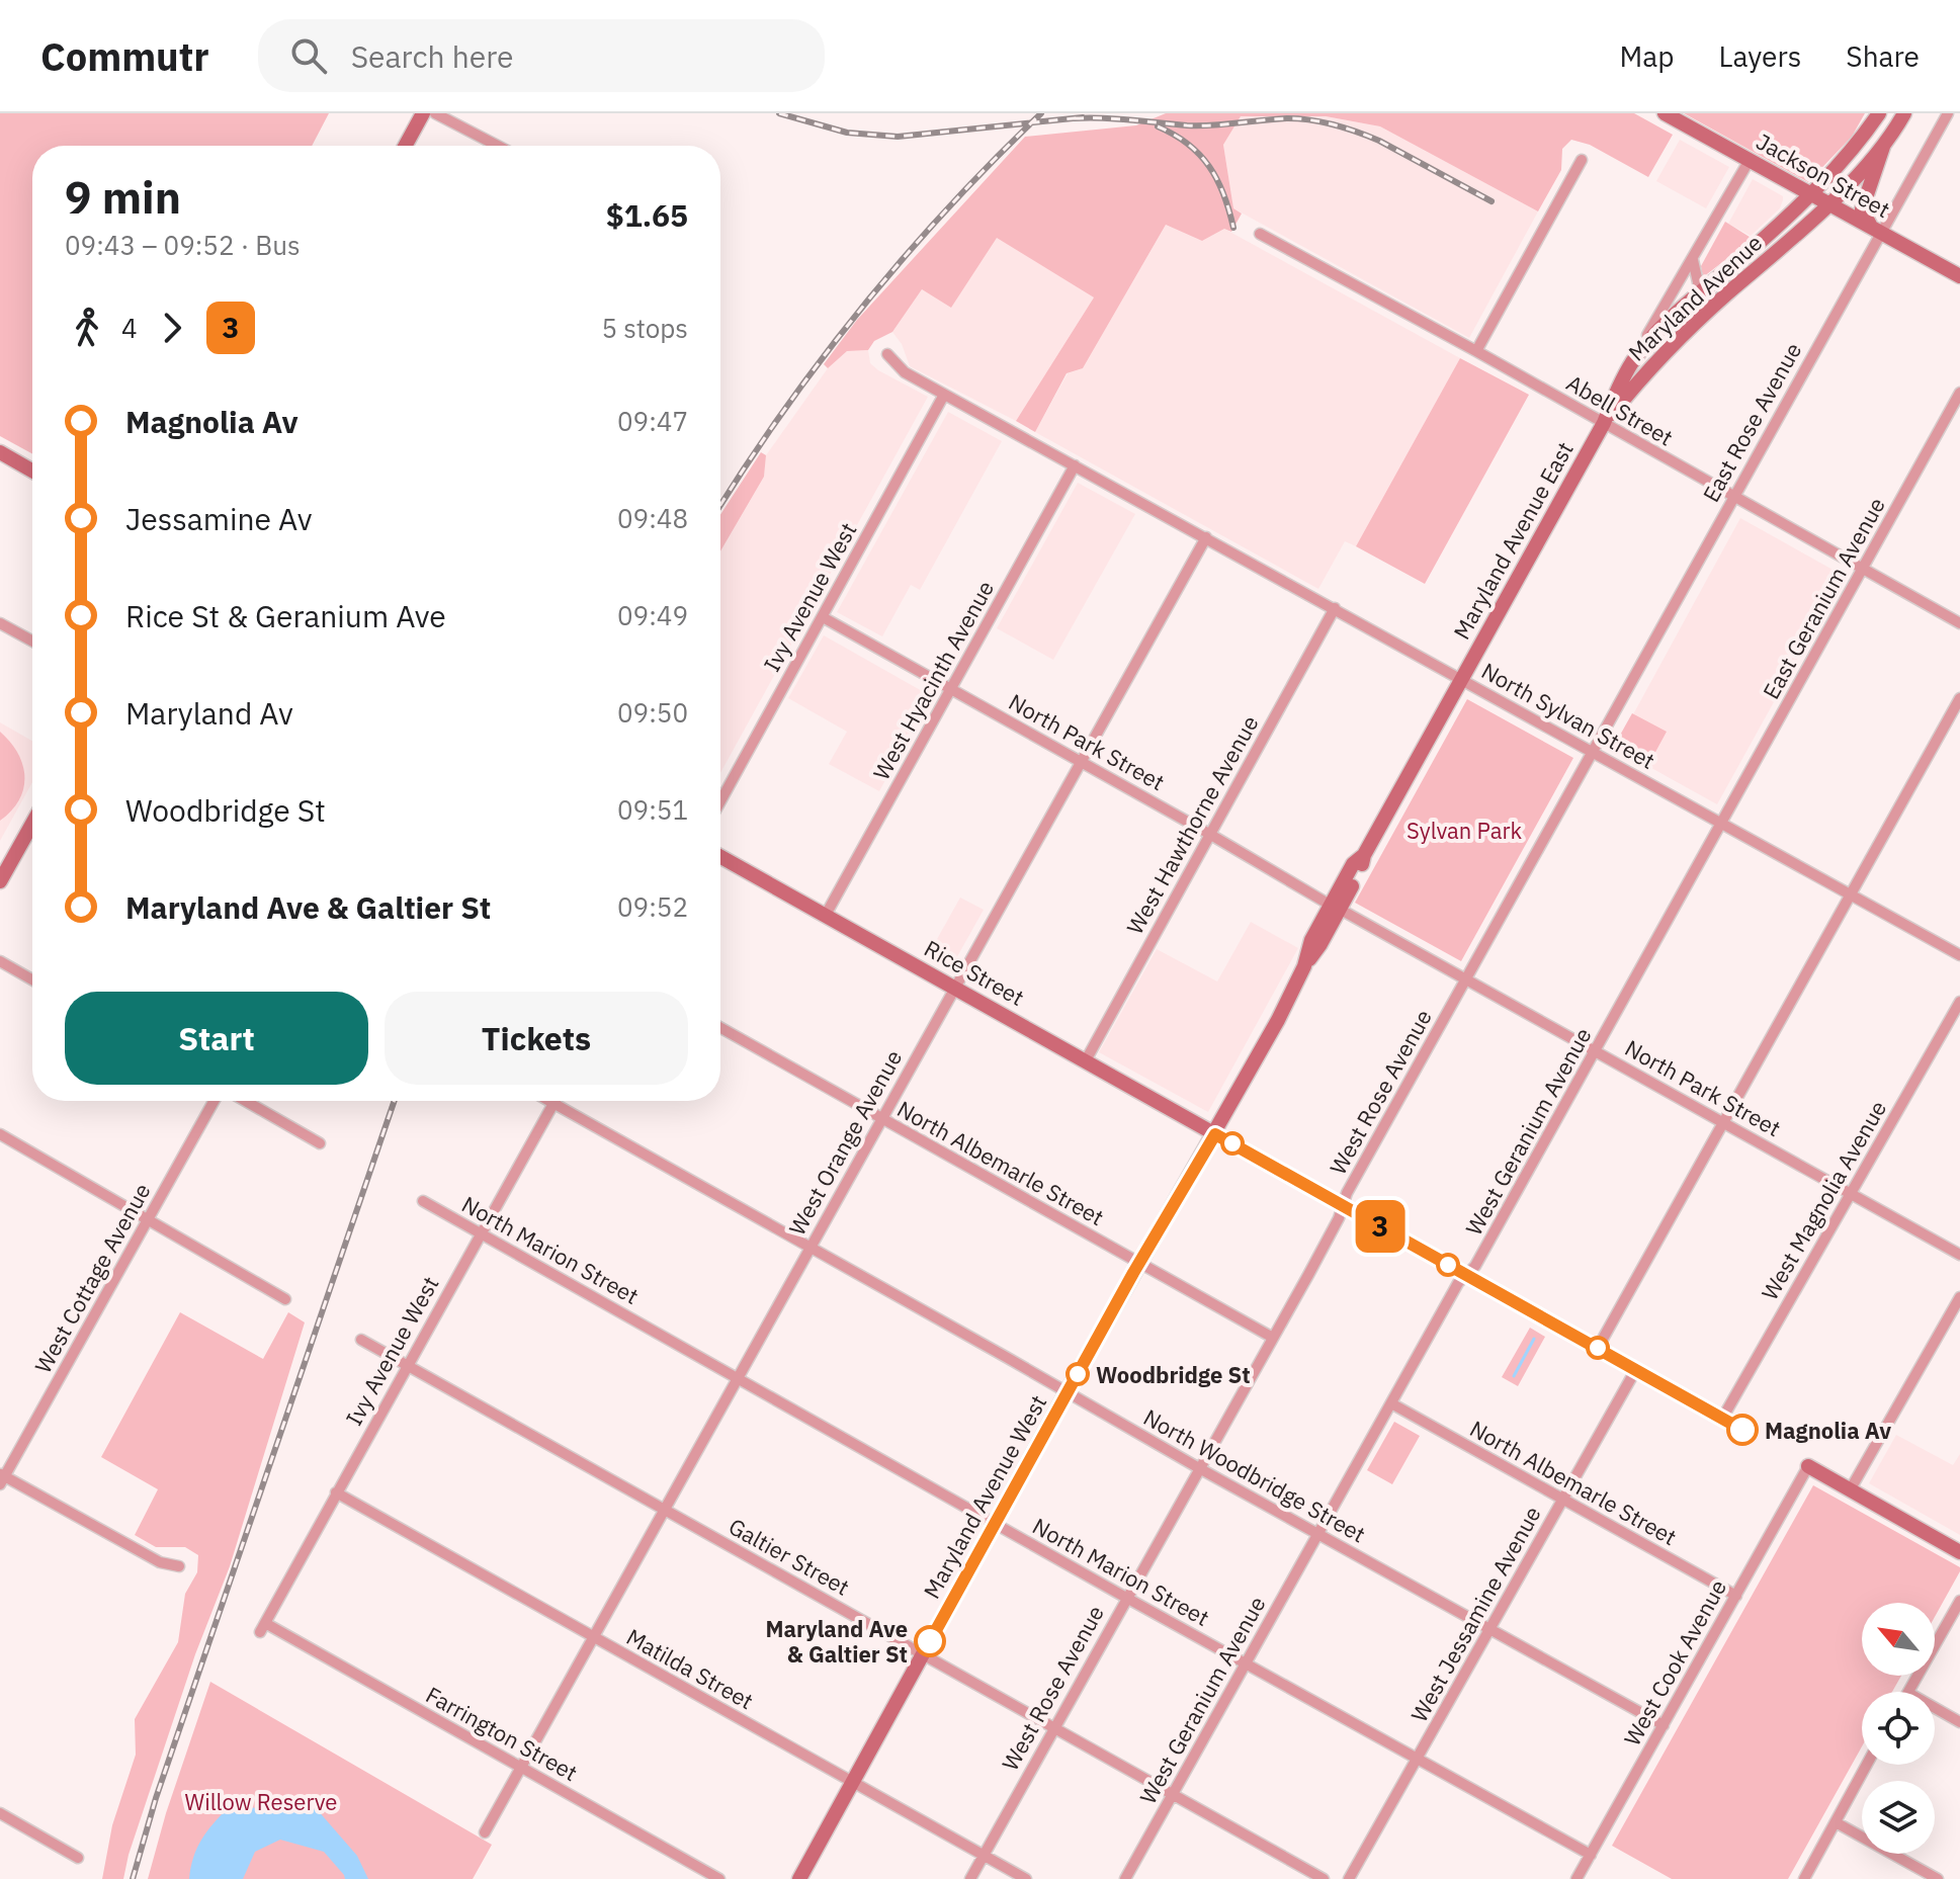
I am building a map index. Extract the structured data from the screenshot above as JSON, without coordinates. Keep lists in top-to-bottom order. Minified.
{"streets":{"main road":["Jackson Street","Maryland Avenue","Maryland Avenue East","Rice Street","Maryland Avenue West"],"street":["Abell Street","East Rose Avenue","Ivy Avenue West","East Geranium Avenue","West Hyacinth Avenue","North Sylvan Street","North Park Street","West Hawthorne Avenue","West Rose Avenue","West Geranium Avenue","West Orange Avenue","North Albemarle Street","West Magnolia Avenue","North Marion Street","West Cottage Avenue","North Woodbridge Street","Galtier Street","West Jessamine Avenue","West Cook Avenue","Matilda Street","Farrington Street"]},"crossings":[["Jackson Street","Maryland Avenue"],["Jackson Street","East Rose Avenue"],["Maryland Avenue","Abell Street"],["Maryland Avenue","Maryland Avenue East"],["Abell Street","East Rose Avenue"],["Abell Street","Maryland Avenue East"],["Abell Street","East Geranium Avenue"],["East Rose Avenue","North Sylvan Street"],["East Rose Avenue","West Rose Avenue"],["Maryland Avenue East","North Sylvan Street"],["Maryland Avenue East","Maryland Avenue West"],["Ivy Avenue West","North Sylvan Street"],["Ivy Avenue West","North Park Street"],["Ivy Avenue West","North Marion Street"],["Ivy Avenue West","North Woodbridge Street"],["Ivy Avenue West","Galtier Street"],["Ivy Avenue West","Matilda Street"],["Ivy Avenue West","Farrington Street"],["East Geranium Avenue","North Sylvan Street"],["East Geranium Avenue","West Geranium Avenue"],["West Hyacinth Avenue","North Sylvan Street"],["West Hyacinth Avenue","North Park Street"],["West Hyacinth Avenue","Rice Street"],["North Sylvan Street","West Hawthorne Avenue"],["North Sylvan Street","West Rose Avenue"],["North Sylvan Street","West Geranium Avenue"],["North Sylvan Street","West Orange Avenue"],["North Sylvan Street","Maryland Avenue West"],["North Park Street","West Hawthorne Avenue"],["North Park Street","West Rose Avenue"],["North Park Street","West Geranium Avenue"],["North Park Street","West Orange Avenue"],["North Park Street","West Magnolia Avenue"],["North Park Street","Maryland Avenue West"],["West Hawthorne Avenue","Rice Street"],["Rice Street","West Orange Avenue"],["Rice Street","Maryland Avenue West"],["West Rose Avenue","North Albemarle Street"],["West Rose Avenue","North Marion Street"],["West Rose Avenue","North Woodbridge Street"],["West Rose Avenue","Galtier Street"],["West Rose Avenue","Matilda Street"],["West Geranium Avenue","North Albemarle Street"],["West Geranium Avenue","North Marion Street"],["West Geranium Avenue","North Woodbridge Street"],["West Geranium Avenue","Galtier Street"],["West Orange Avenue","North Albemarle Street"],["West Orange Avenue","North Marion Street"],["West Orange Avenue","North Woodbridge Street"],["West Orange Avenue","Galtier Street"],["West Orange Avenue","Matilda Street"],["West Orange Avenue","Farrington Street"],["North Albemarle Street","Maryland Avenue West"],["North Albemarle Street","West Jessamine Avenue"],["North Albemarle Street","West Cook Avenue"],["North Marion Street","Maryland Avenue West"],["North Marion Street","West Jessamine Avenue"],["North Marion Street","West Cook Avenue"],["North Woodbridge Street","Maryland Avenue West"],["North Woodbridge Street","West Jessamine Avenue"],["North Woodbridge Street","West Cook Avenue"],["Maryland Avenue West","Galtier Street"],["Maryland Avenue West","Matilda Street"]],"parks":["Sylvan Park","Willow Reserve"],"places":["Woodbridge St","Magnolia Av","Maryland Ave & Galtier St"],"lines":["bus line 3"],"north":"top left","page":{"header":"Commutr","search":"Search here","nav":["Map","Layers","Share"],"on_map":"3","heading":["9 min","09:43 – 09:52 · Bus","$1.65"],"legs":["4","3","5 stops"],"list":[{"name":"Magnolia Av","value":"09:47"},{"name":"Jessamine Av","value":"09:48"},{"name":"Rice St & Geranium Ave","value":"09:49"},{"name":"Maryland Av","value":"09:50"},{"name":"Woodbridge St","value":"09:51"},{"name":"Maryland Ave & Galtier St","value":"09:52"}],"buttons":["Start","Tickets"]}}
